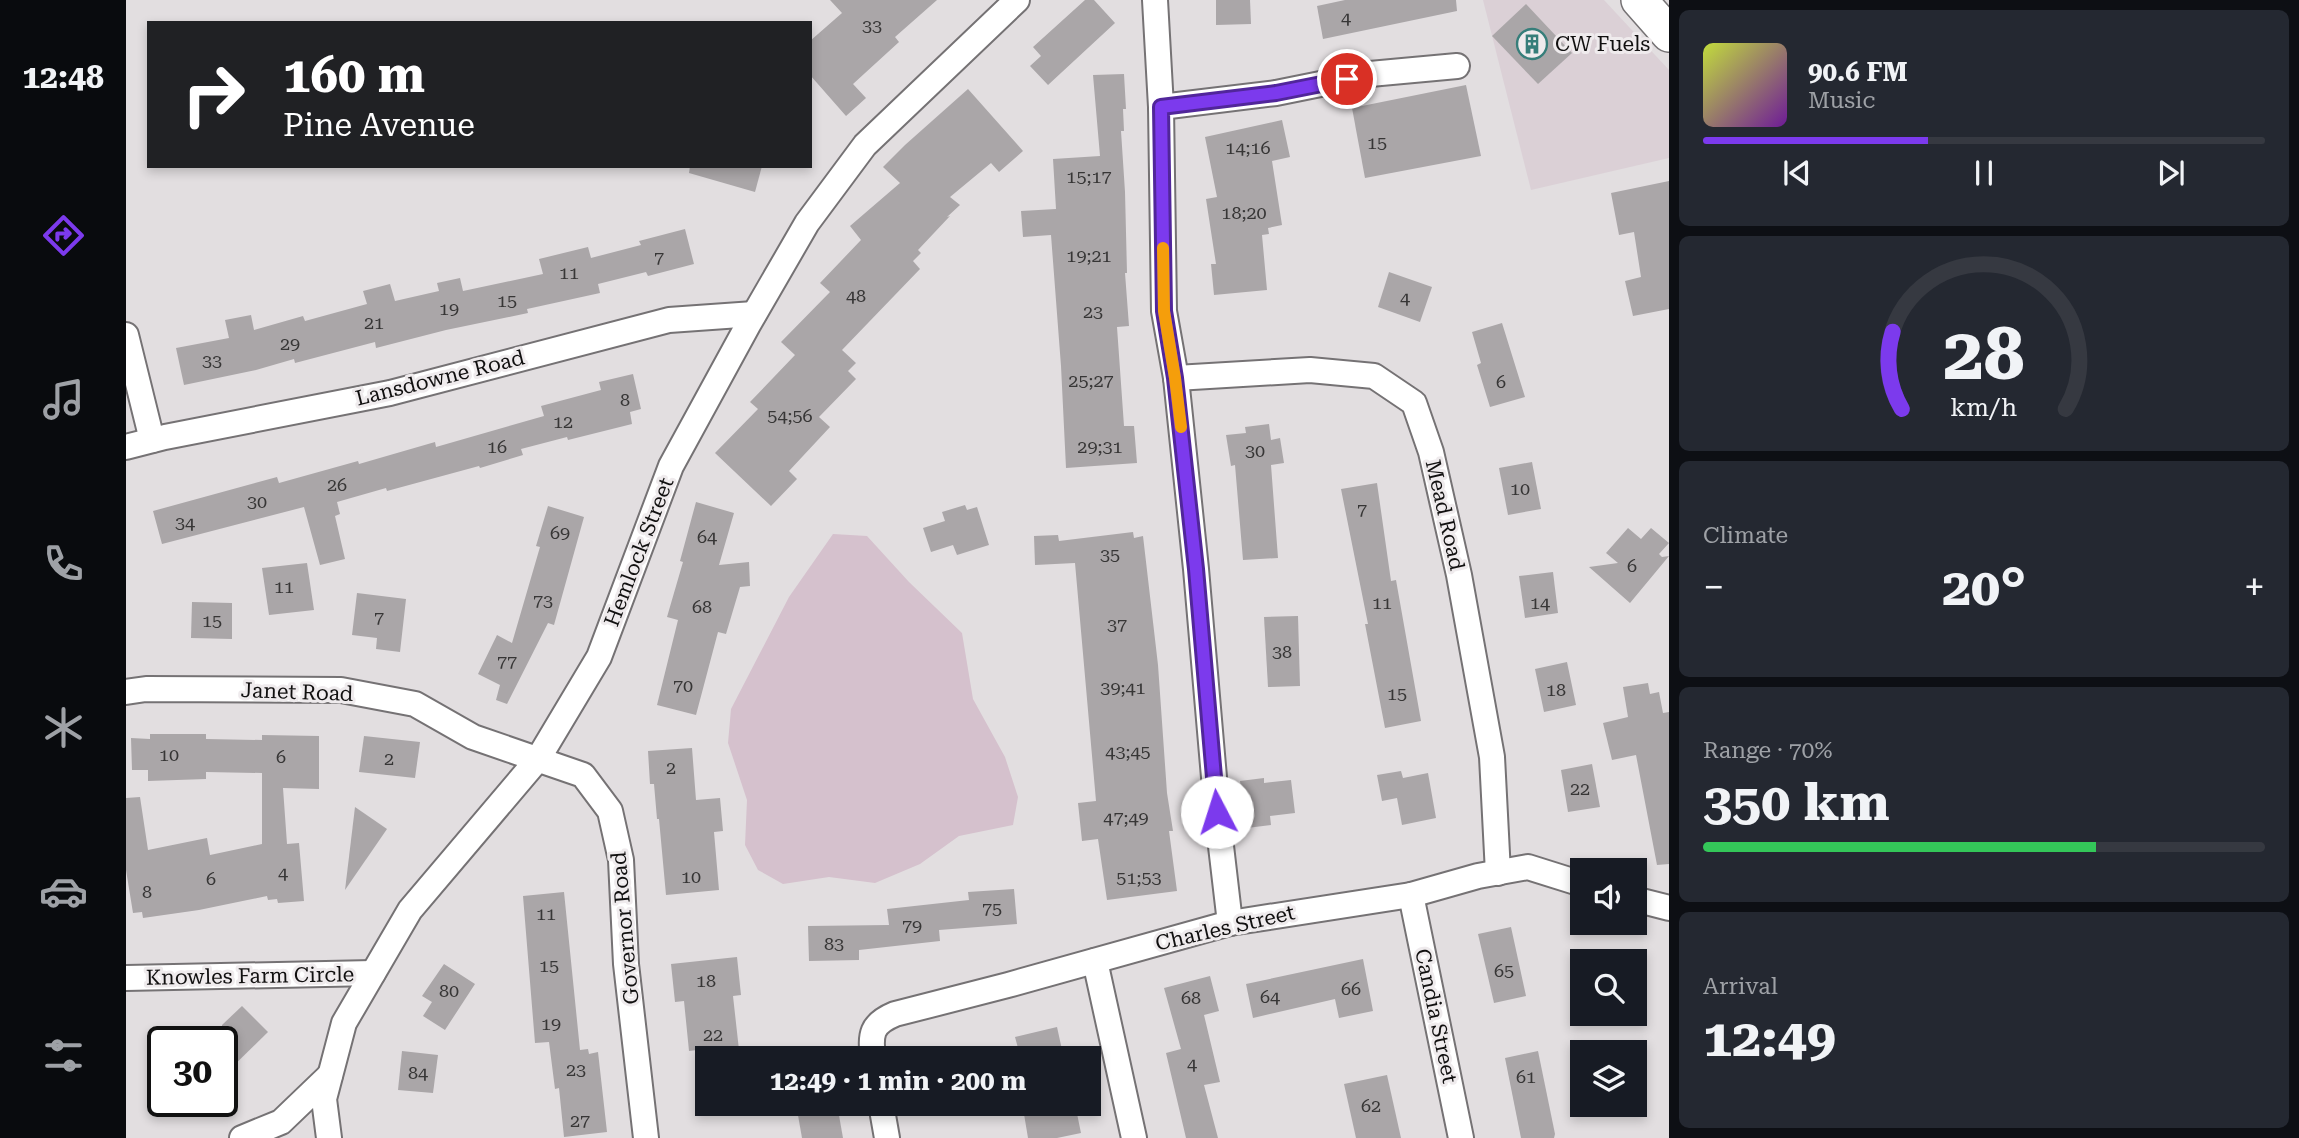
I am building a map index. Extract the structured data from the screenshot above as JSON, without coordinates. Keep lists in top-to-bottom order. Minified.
{"streets":{"street":["Lansdowne Road","Mead Road","Hemlock Street","Janet Road","Governor Road","Charles Street","Knowles Farm Circle","Candia Street"]},"crossings":[["Lansdowne Road","Hemlock Street"],["Mead Road","Charles Street"],["Hemlock Street","Janet Road"],["Hemlock Street","Governor Road"],["Hemlock Street","Knowles Farm Circle"],["Janet Road","Governor Road"],["Charles Street","Candia Street"]],"places":{"building":["CW Fuels"]},"house_numbers":["4","33","15","14;16","15;17","18;20","19;21","7","11","48","4","15","19","23","21","29","33","25;27","6","8","54;56","12","16","29;31","30","26","10","30","7","34","69","64","35","6","11","73","11","14","68","7","15","37","38","77","70","39;41","18","15","43;45","10","6","2","2","22","47;49","4","10","51;53","6","8","75","11","79","83","15","65","18","66","80","64","68","19","22","4","23","84","61","62","27"],"page":{"tabs":"12:48","turn":["160 m","Pine Avenue"],"song":["90.6 FM","Music"],"tile":["Climate",["Range · 70%","350 km"],["Arrival","12:49"]],"heat":["−","20°","+"],"limit":"30","trip":"12:49 · 1 min · 200 m","gauge":["28","km/h"]}}
